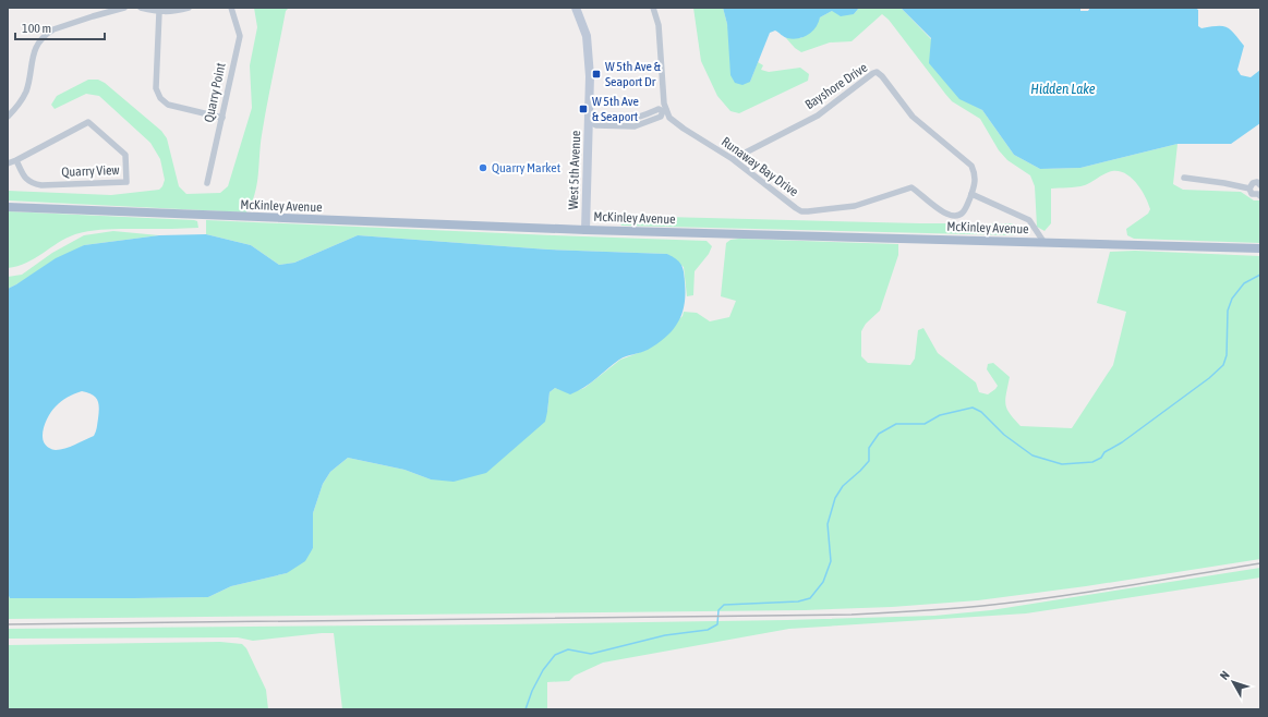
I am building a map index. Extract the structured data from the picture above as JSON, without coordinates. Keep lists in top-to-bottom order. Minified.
{"streets":{"main road":["West 5th Avenue","McKinley Avenue"],"street":["Bayshore Drive","Quarry Point","Runaway Bay Drive","Quarry View"]},"crossings":[["Bayshore Drive","Runaway Bay Drive"],["West 5th Avenue","McKinley Avenue"]],"water":["Hidden Lake"],"places":{"transit":["W 5th Ave & Seaport Dr","W 5th Ave & Seaport"],"other":["Quarry Market"]},"scale_bar":"100 m","north":"top left"}
